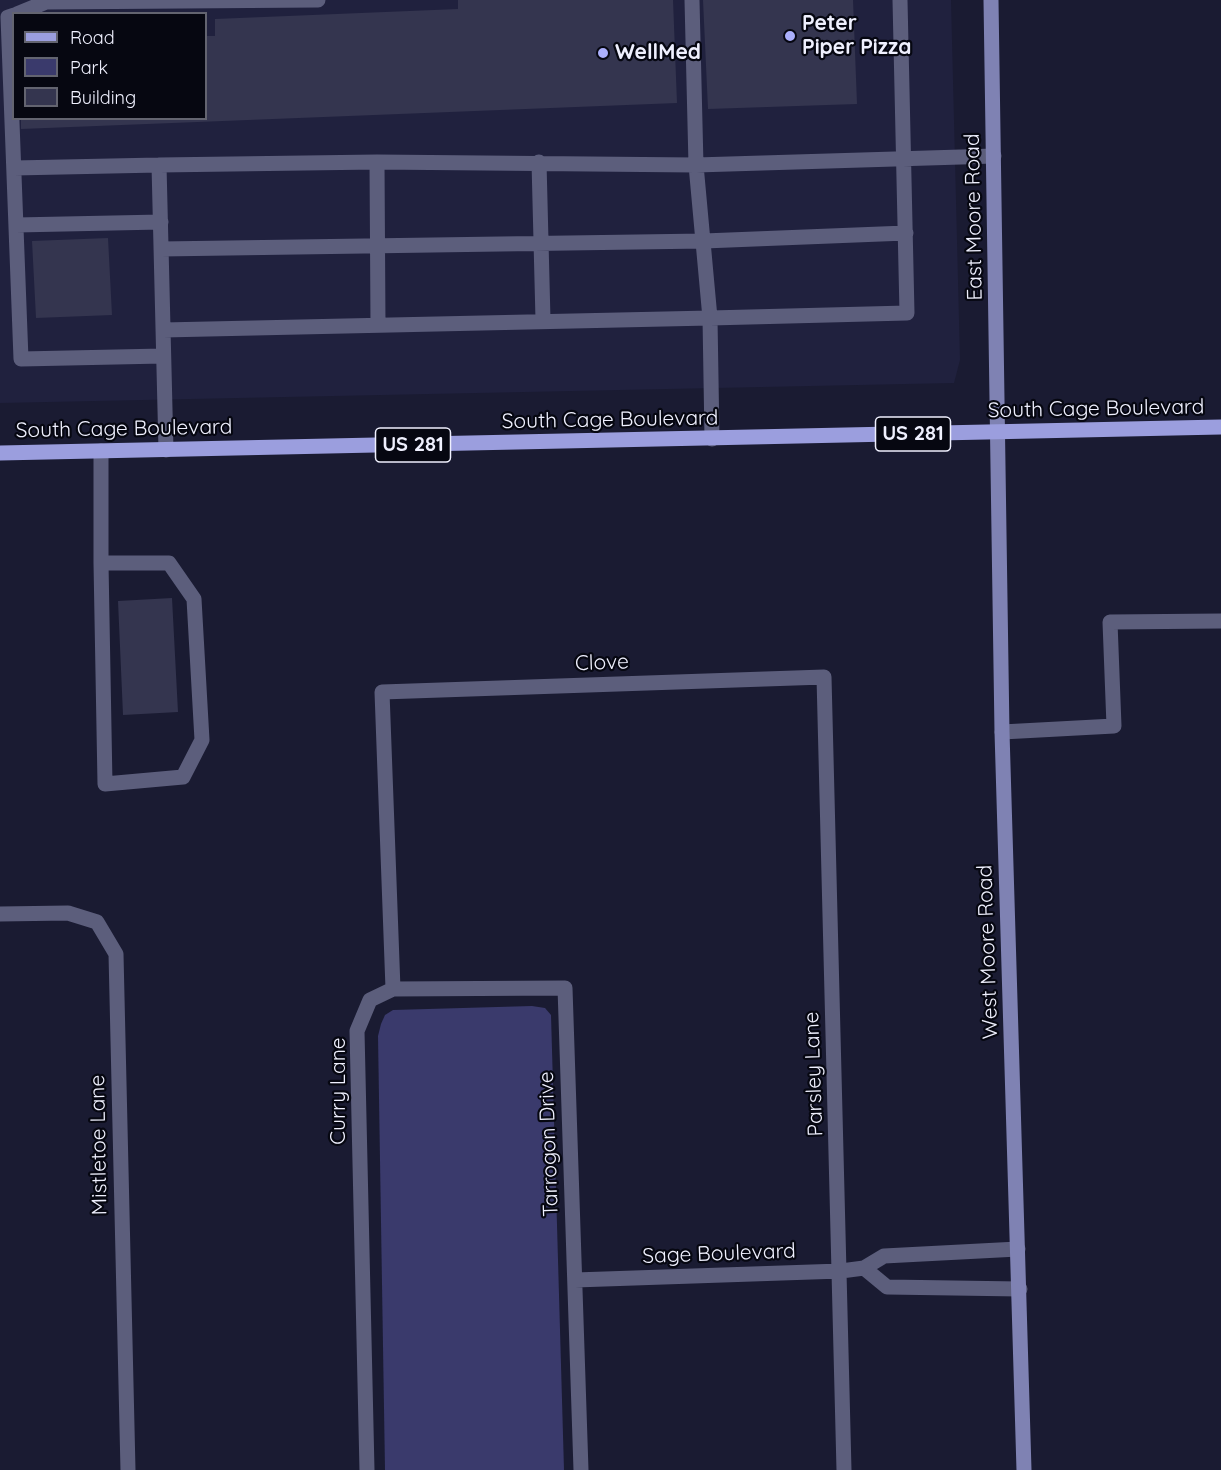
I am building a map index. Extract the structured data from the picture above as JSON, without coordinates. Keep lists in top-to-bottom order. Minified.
{"streets":{"main road":["South Cage Boulevard","US 281"],"street":["East Moore Road","Clove","West Moore Road","Parsley Lane","Curry Lane","Tarrogon Drive","Mistletoe Lane","Sage Boulevard"]},"crossings":[["East Moore Road","South Cage Boulevard"],["East Moore Road","West Moore Road"],["South Cage Boulevard","West Moore Road"],["Clove","Parsley Lane"],["Clove","Curry Lane"],["Clove","Tarrogon Drive"],["West Moore Road","Sage Boulevard"],["Parsley Lane","Sage Boulevard"],["Curry Lane","Tarrogon Drive"],["Tarrogon Drive","Sage Boulevard"]],"places":["Peter Piper Pizza","WellMed"],"legend":["Road","Park","Building"]}
